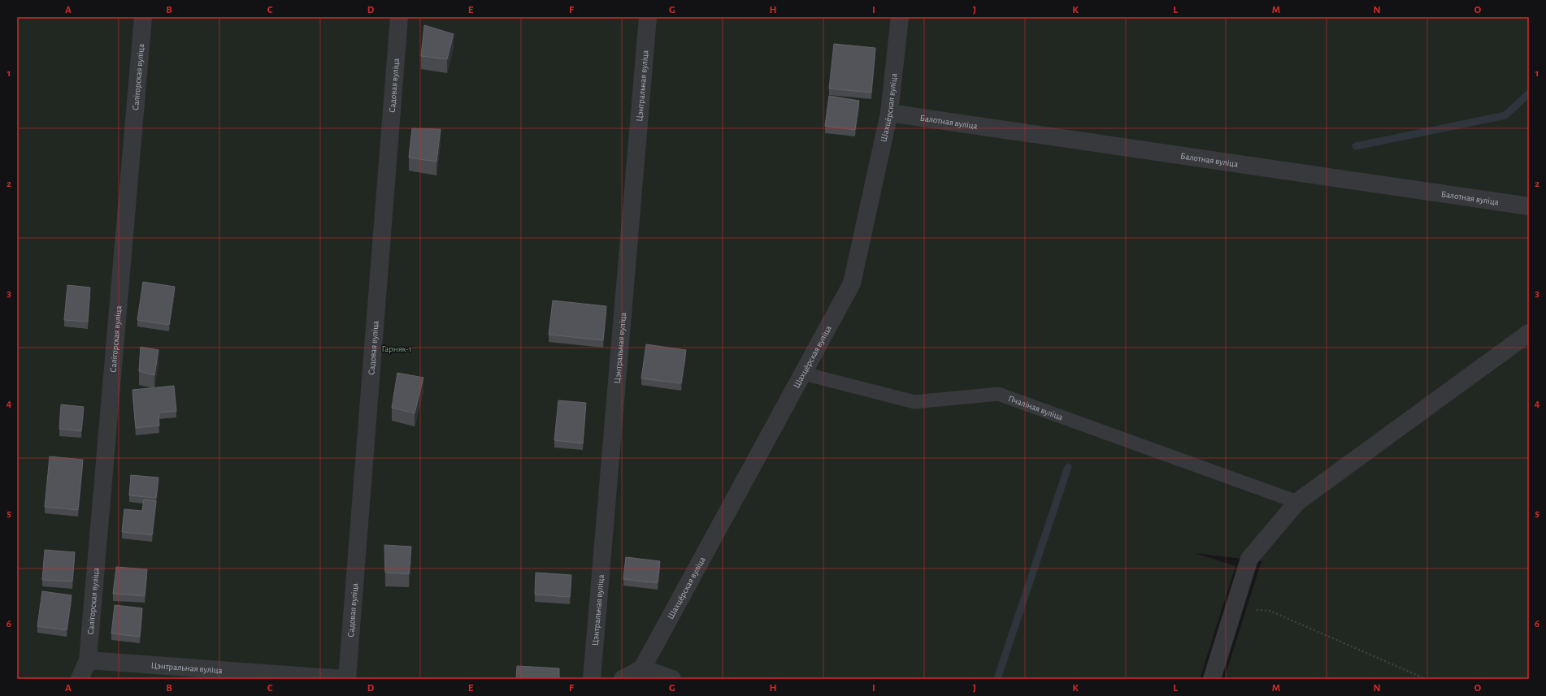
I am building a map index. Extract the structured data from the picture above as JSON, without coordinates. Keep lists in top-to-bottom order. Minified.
{"streets":{"street":["Салігорская вуліца","Садовая вуліца","Цэнтральная вуліца","Шахцёрская вуліца","Балотная вуліца"],"lane":["Пчаліная вуліца"]},"crossings":[["Салігорская вуліца","Цэнтральная вуліца"],["Шахцёрская вуліца","Балотная вуліца"],["Шахцёрская вуліца","Пчаліная вуліца"]],"parks":["Гарняк-1"],"grid":{"columns":["A","B","C","D","E","F","G","H","I","J","K","L","M","N","O"],"rows":["1","2","3","4","5","6"]}}
